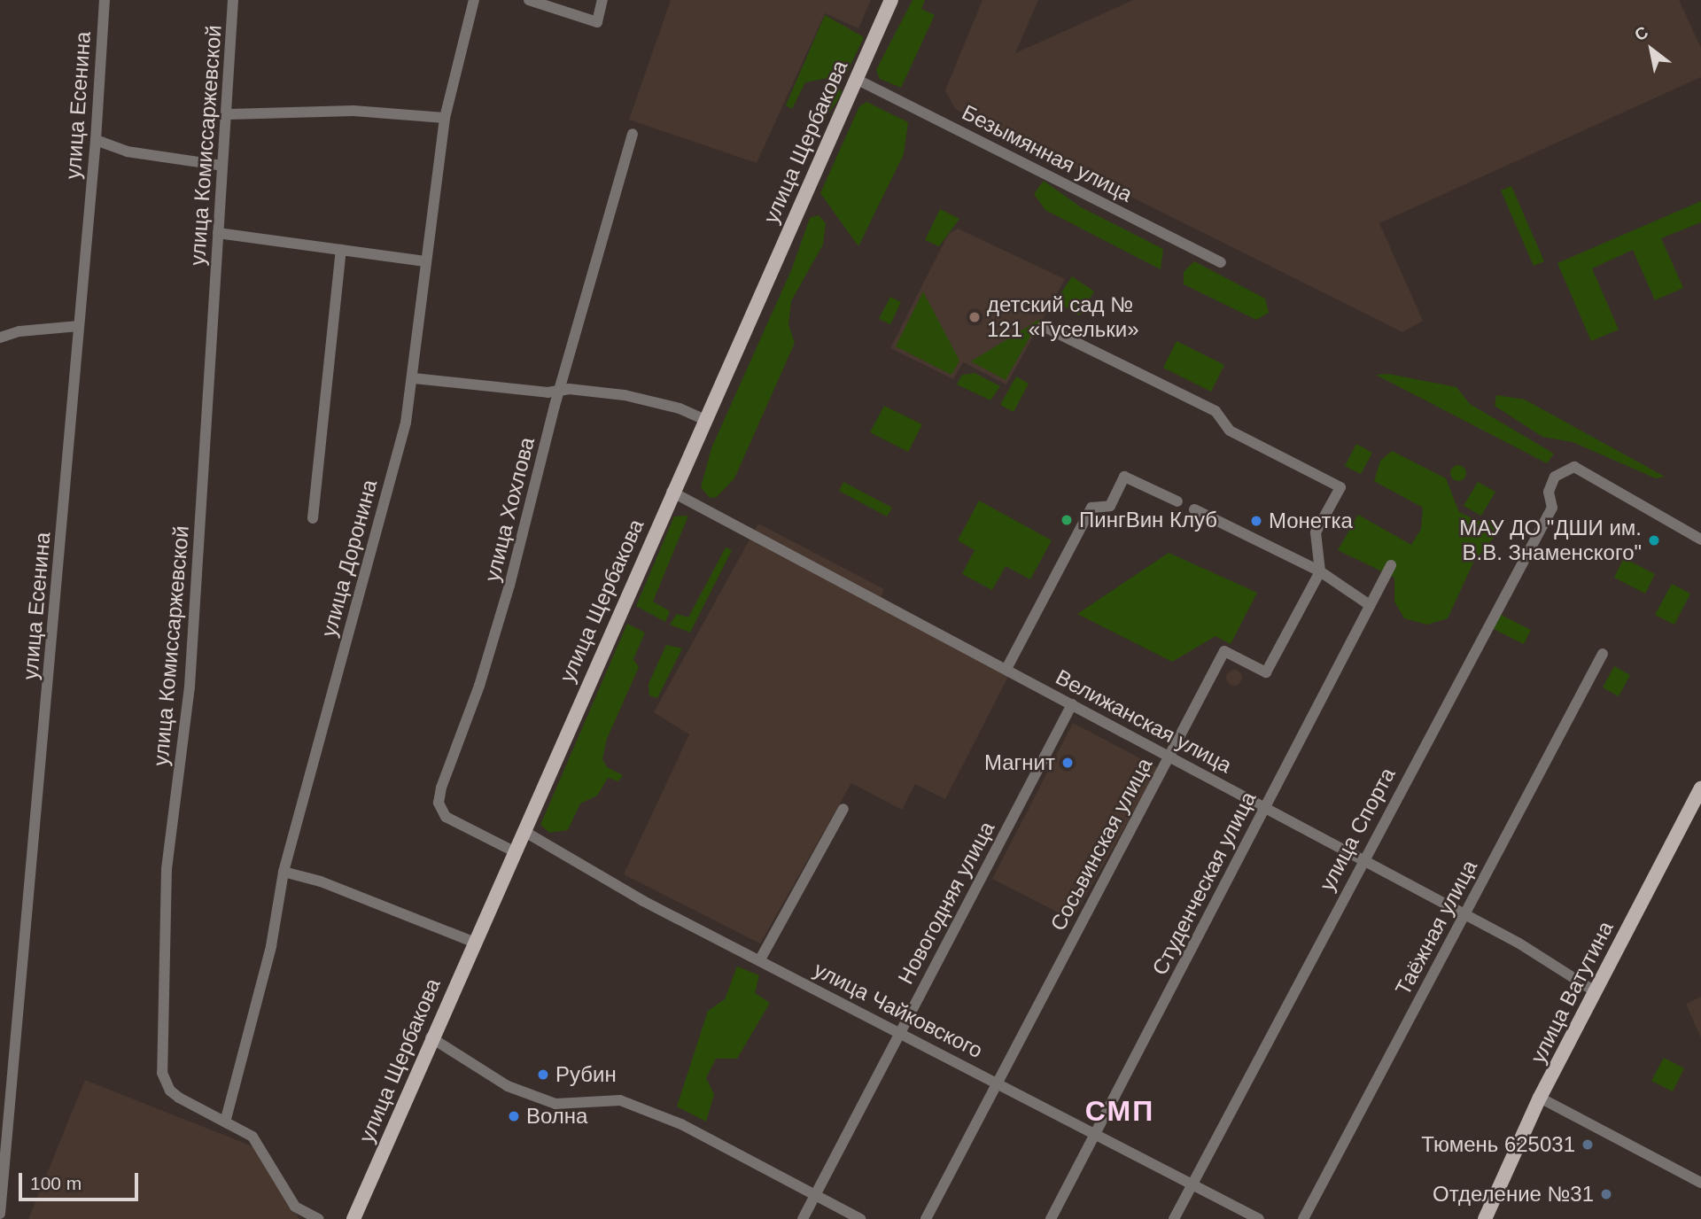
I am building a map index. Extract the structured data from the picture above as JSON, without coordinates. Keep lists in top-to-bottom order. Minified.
{"streets":{"main road":["улица Щербакова","улица Ватутина"],"street":["улица Есенина","улица Комиссаржевской","Безымянная улица","улица Хохлова","улица Доронина","Велижанская улица","улица Спорта","Сосьвинская улица","Студенческая улица","Новогодняя улица","Таёжная улица","улица Чайковского"]},"crossings":[["улица Щербакова","Безымянная улица"],["улица Щербакова","улица Хохлова"],["улица Щербакова","Велижанская улица"],["улица Щербакова","улица Чайковского"],["улица Комиссаржевской","улица Доронина"],["Велижанская улица","улица Спорта"],["Велижанская улица","Сосьвинская улица"],["Велижанская улица","Студенческая улица"],["Велижанская улица","Новогодняя улица"],["Велижанская улица","Таёжная улица"],["Велижанская улица","улица Ватутина"],["улица Спорта","улица Чайковского"],["Сосьвинская улица","улица Чайковского"],["Студенческая улица","улица Чайковского"],["Новогодняя улица","улица Чайковского"]],"districts":["СМП"],"places":["детский сад № 121 «Гусельки»","ПингВин Клуб","Монетка","МАУ ДО \"ДШИ им. В.В. Знаменского\"","Магнит","Рубин","Волна","Тюмень 625031","Отделение №31"],"scale_bar":"100 m","north":"top left"}
